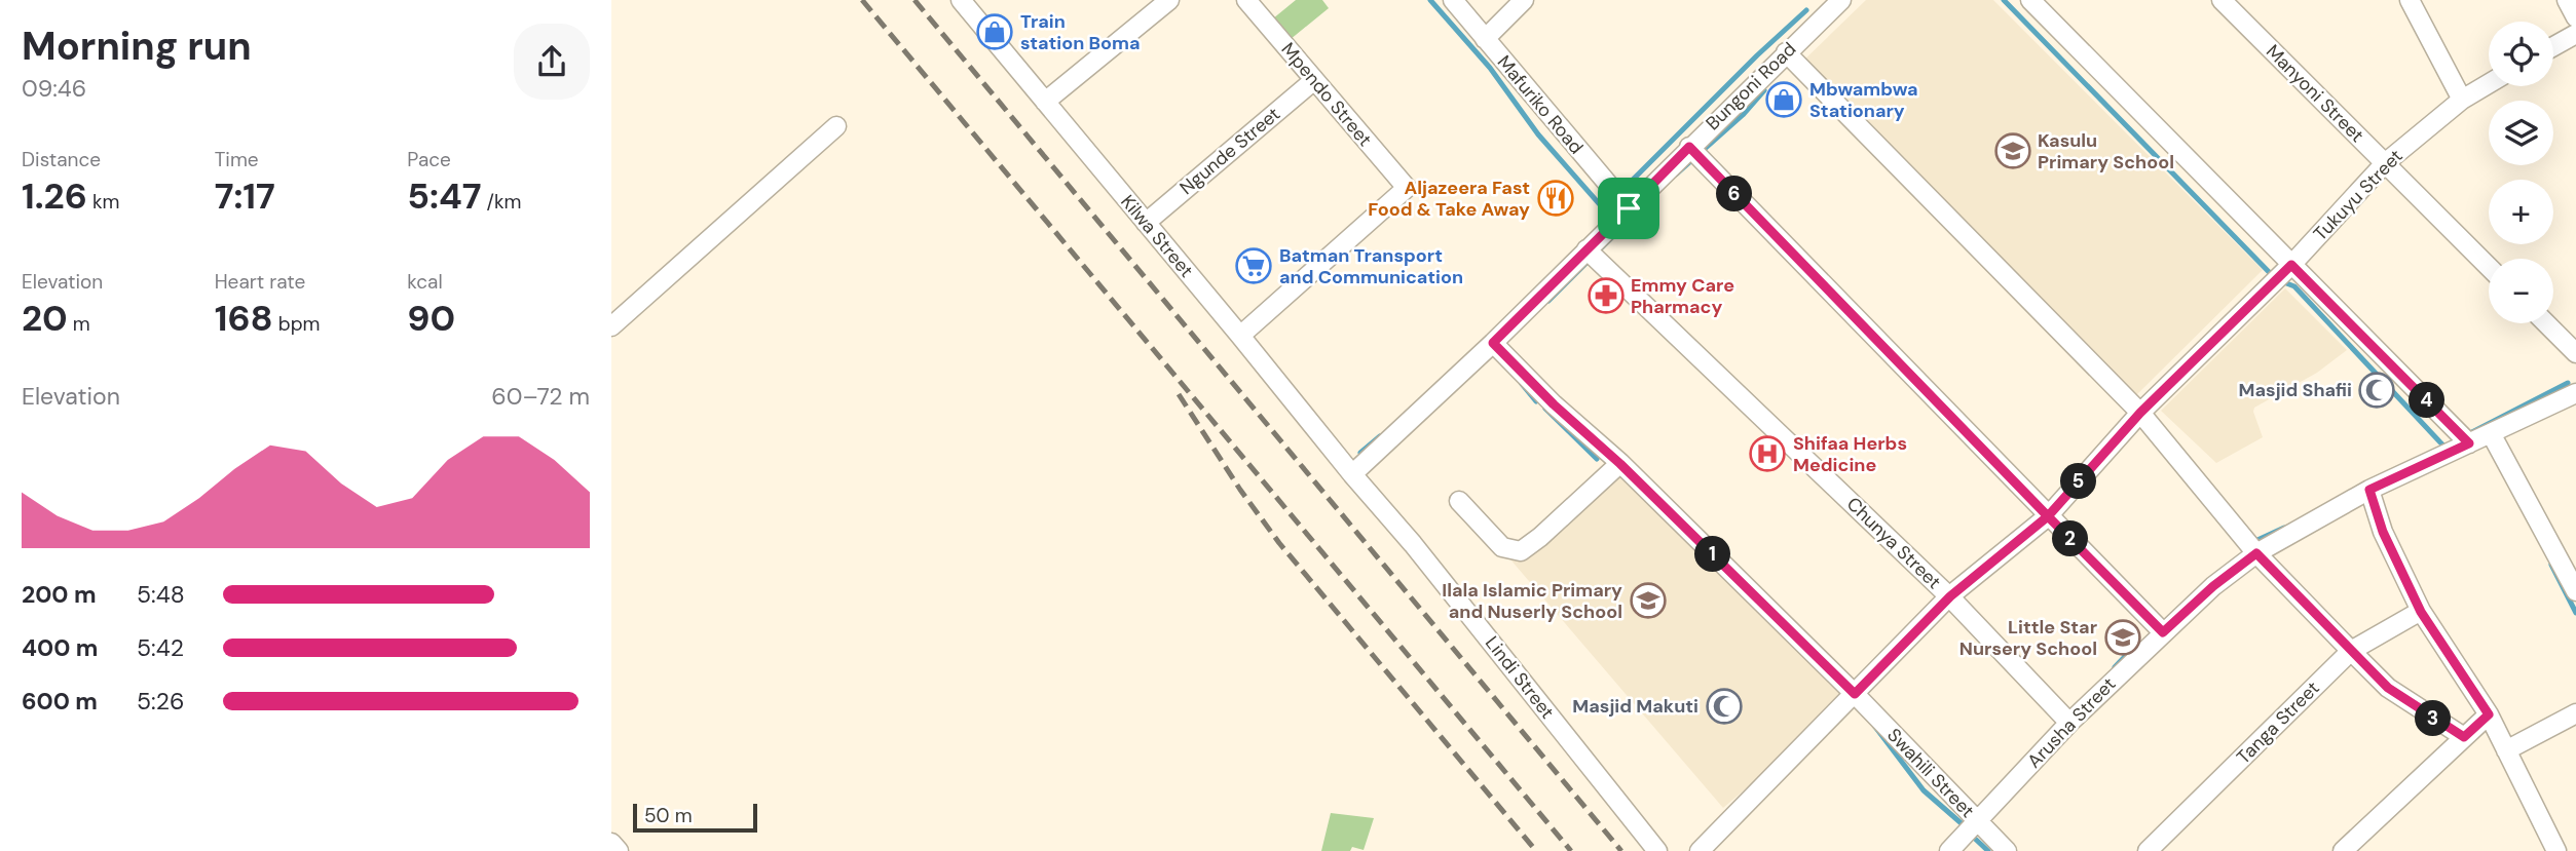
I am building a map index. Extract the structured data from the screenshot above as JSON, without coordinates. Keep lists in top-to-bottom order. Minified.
{"streets":{"street":["Bungoni Road","Manyoni Street","Mpendo Street","Mafuriko Road","Ngunde Street","Tukuyu Street","Kilwa Street","Chunya Street","Lindi Street","Arusha Street","Tanga Street","Swahili Street"]},"crossings":[["Bungoni Road","Mafuriko Road"],["Bungoni Road","Kilwa Street"],["Bungoni Road","Chunya Street"],["Bungoni Road","Lindi Street"],["Manyoni Street","Tukuyu Street"],["Mpendo Street","Ngunde Street"],["Mpendo Street","Kilwa Street"],["Ngunde Street","Kilwa Street"],["Tukuyu Street","Chunya Street"],["Tukuyu Street","Swahili Street"],["Kilwa Street","Lindi Street"],["Chunya Street","Arusha Street"],["Arusha Street","Swahili Street"]],"places":{"shop":["Train station Boma","Mbwambwa Stationary"],"school or university":["Kasulu Primary School","Ilala Islamic Primary and Nuserly School","Little Star Nursery School"],"restaurant":["Aljazeera Fast Food & Take Away"],"supermarket":["Batman Transport and Communication"],"pharmacy":["Emmy Care Pharmacy"],"mosque":["Masjid Shafii","Masjid Makuti"],"hospital":["Shifaa Herbs Medicine"]},"scale_bar":"50 m","page":{"heading":["Morning run","09:46"],"map_buttons":["+","−"],"stats":[["Distance","1.26 km"],["Time","7:17"],["Pace","5:47 /km"],["Elevation","20 m"],["Heart rate","168 bpm"],["kcal","90"]],"pins":["6","4","5","2","1","3"],"chart":["Elevation","60–72 m"],"list":[{"name":"200 m","note":"5:48"},{"name":"400 m","note":"5:42"},{"name":"600 m","note":"5:26"}],"scale":"50 m"}}
